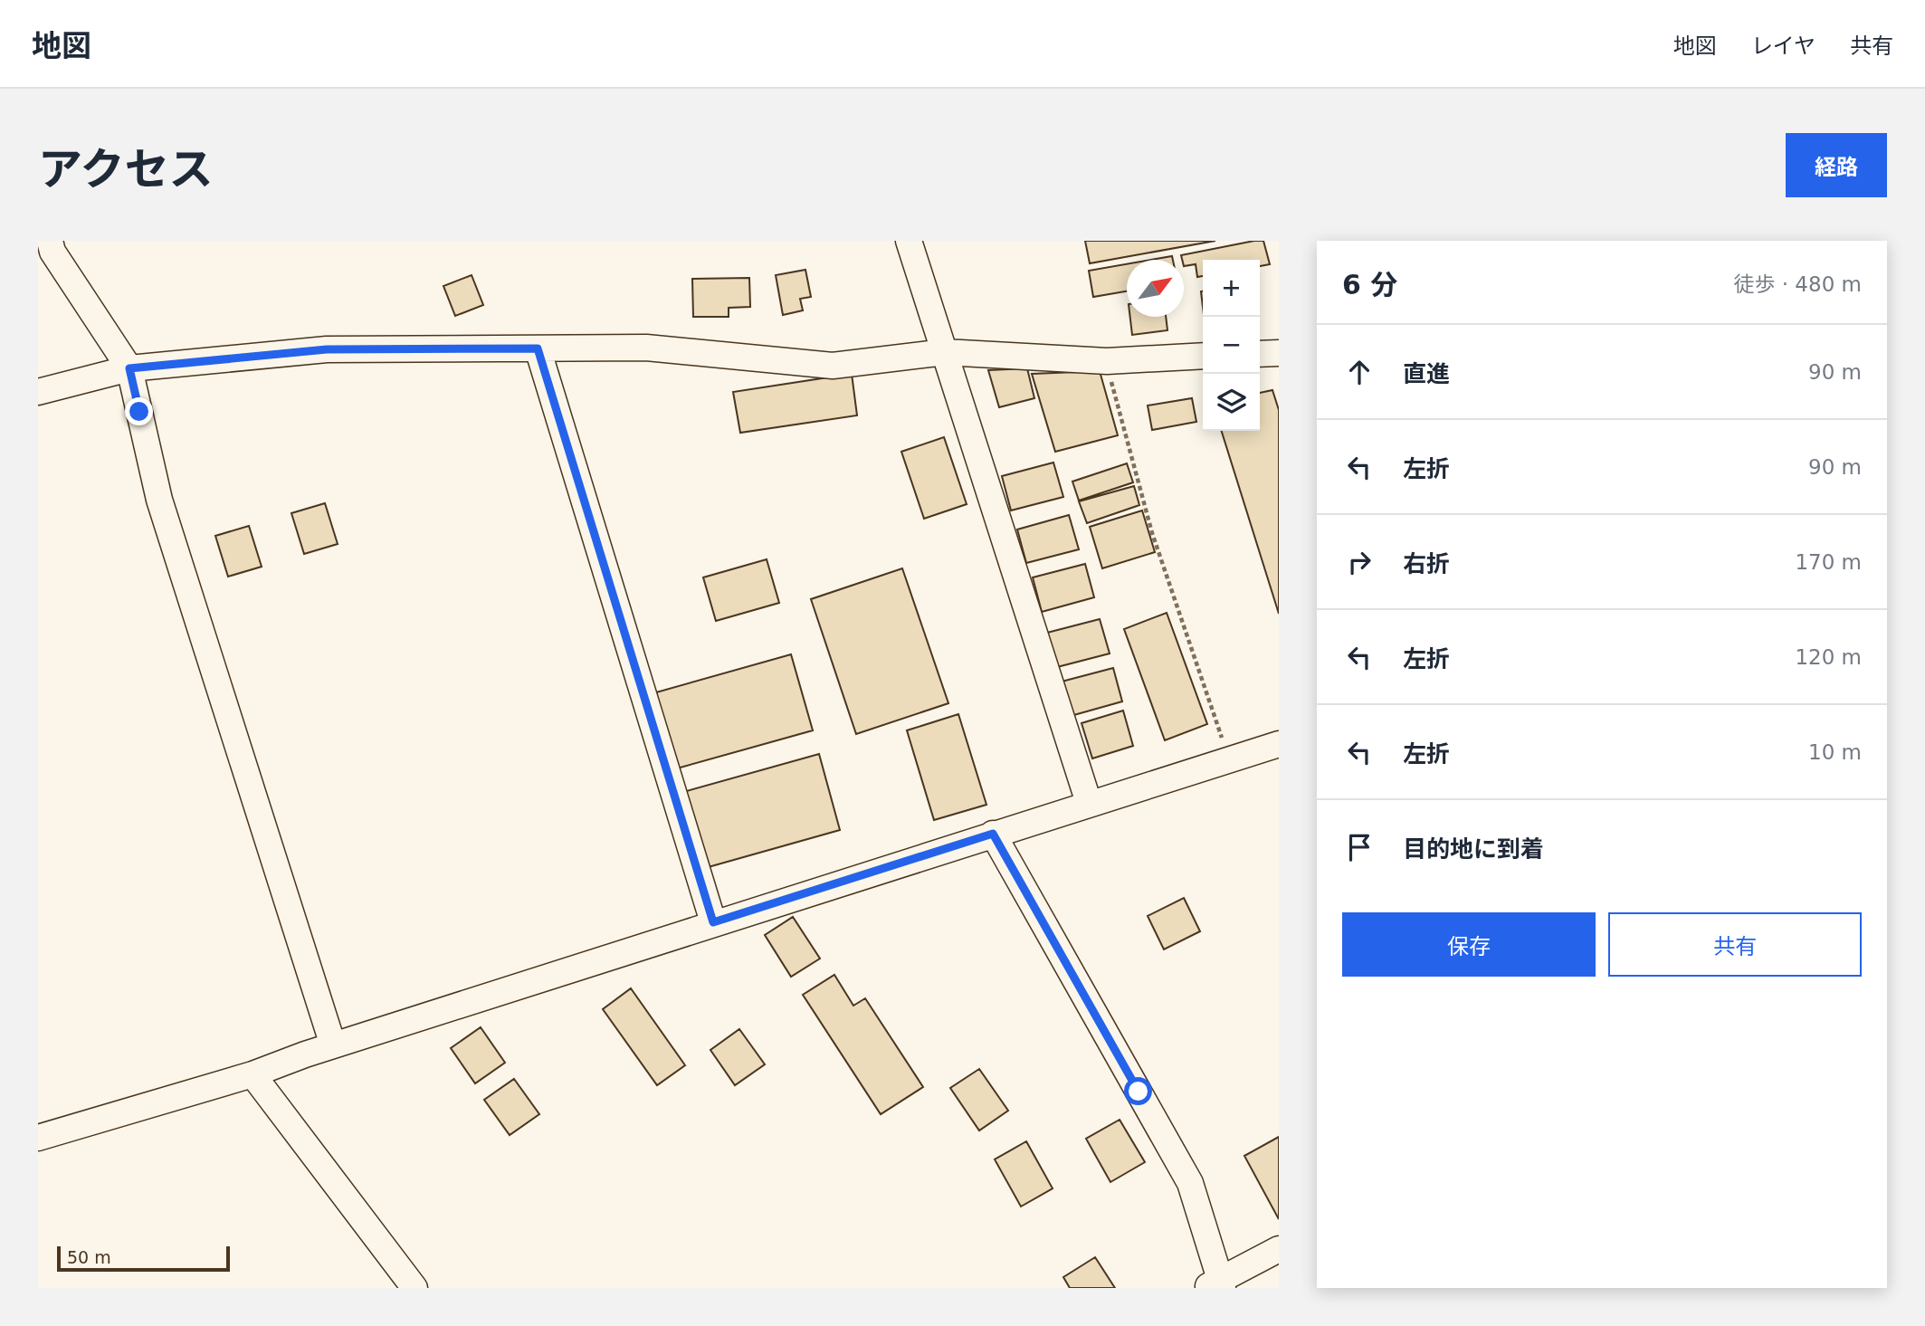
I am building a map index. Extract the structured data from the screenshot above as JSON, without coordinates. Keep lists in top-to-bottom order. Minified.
{"scale_bar":"50 m","north":"top right","page":{"header":"地図","nav":["地図","レイヤ","共有"],"title":"アクセス","buttons":["経路",["保存","共有"]],"heading":["6 分","徒歩 · 480 m"],"map_buttons":["+","−"],"list":[["直進","90 m"],["左折","90 m"],["右折","170 m"],["左折","120 m"],["左折","10 m"],"目的地に到着"],"scale":"50 m"}}
